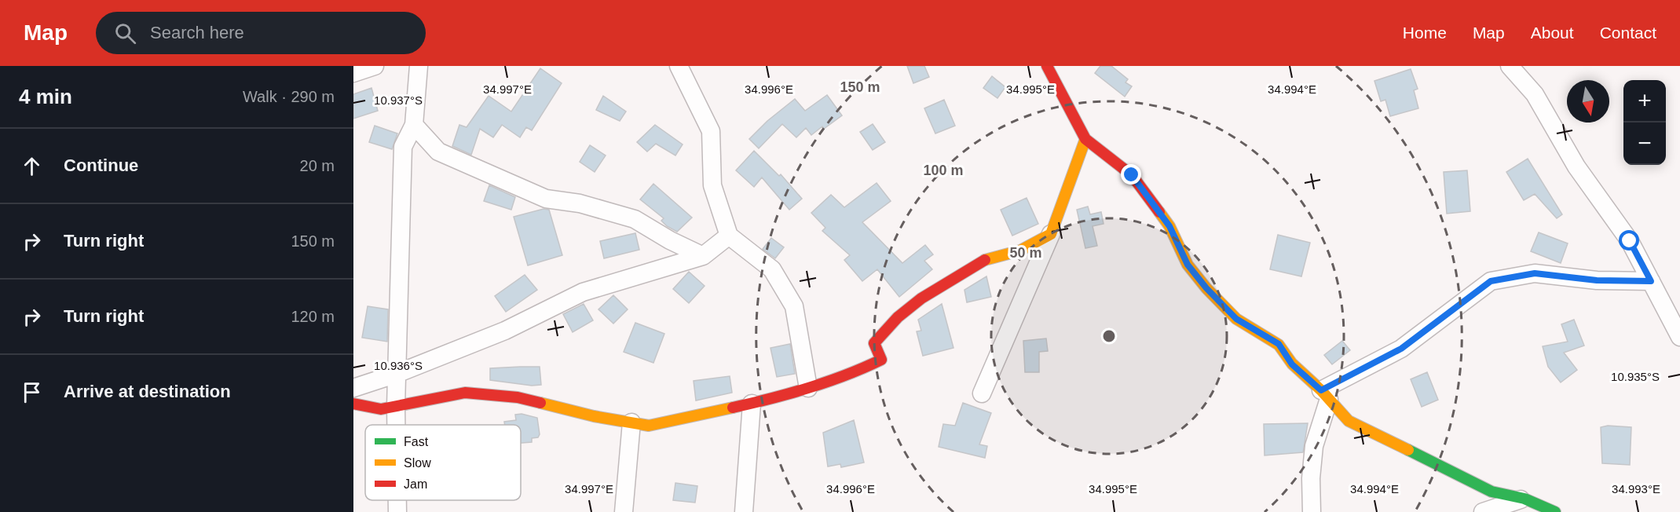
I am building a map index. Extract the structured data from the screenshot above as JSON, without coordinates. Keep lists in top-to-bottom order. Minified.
{"legend":["Fast","Slow","Jam"],"north":"bottom","page":{"header":"Map","search":"Search here","nav":["Home","Map","About","Contact"],"heading":["4 min","Walk · 290 m"],"map_buttons":["+","−"],"list":[["Continue","20 m"],["Turn right","150 m"],["Turn right","120 m"],"Arrive at destination"]},"coordinates":["34.997°E","34.996°E","34.995°E","34.994°E","10.937°S","10.936°S","10.935°S","34.993°E"],"rings":["150 m","100 m","50 m"]}
